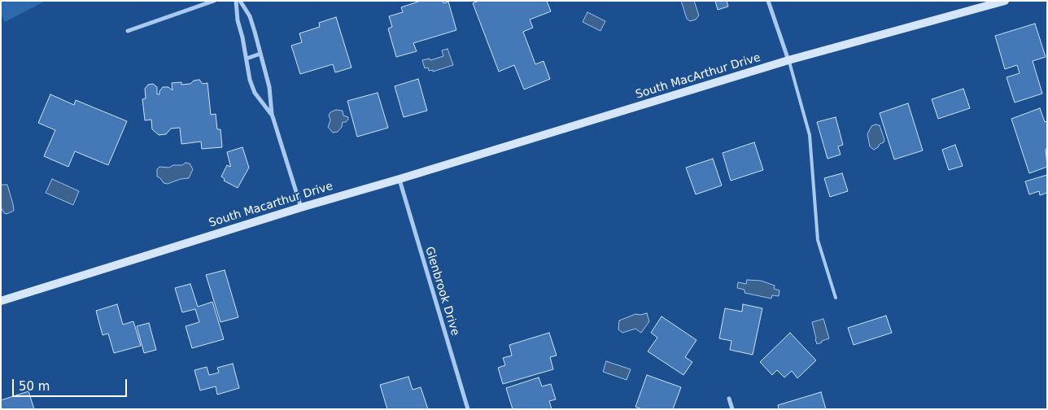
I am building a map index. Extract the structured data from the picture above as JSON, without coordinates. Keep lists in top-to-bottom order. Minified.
{"streets":{"street":["South MacArthur Drive","South Macarthur Drive","Glenbrook Drive"]},"crossings":[["South MacArthur Drive","South Macarthur Drive"],["South MacArthur Drive","Glenbrook Drive"],["South Macarthur Drive","Glenbrook Drive"]],"scale_bar":"50 m"}
